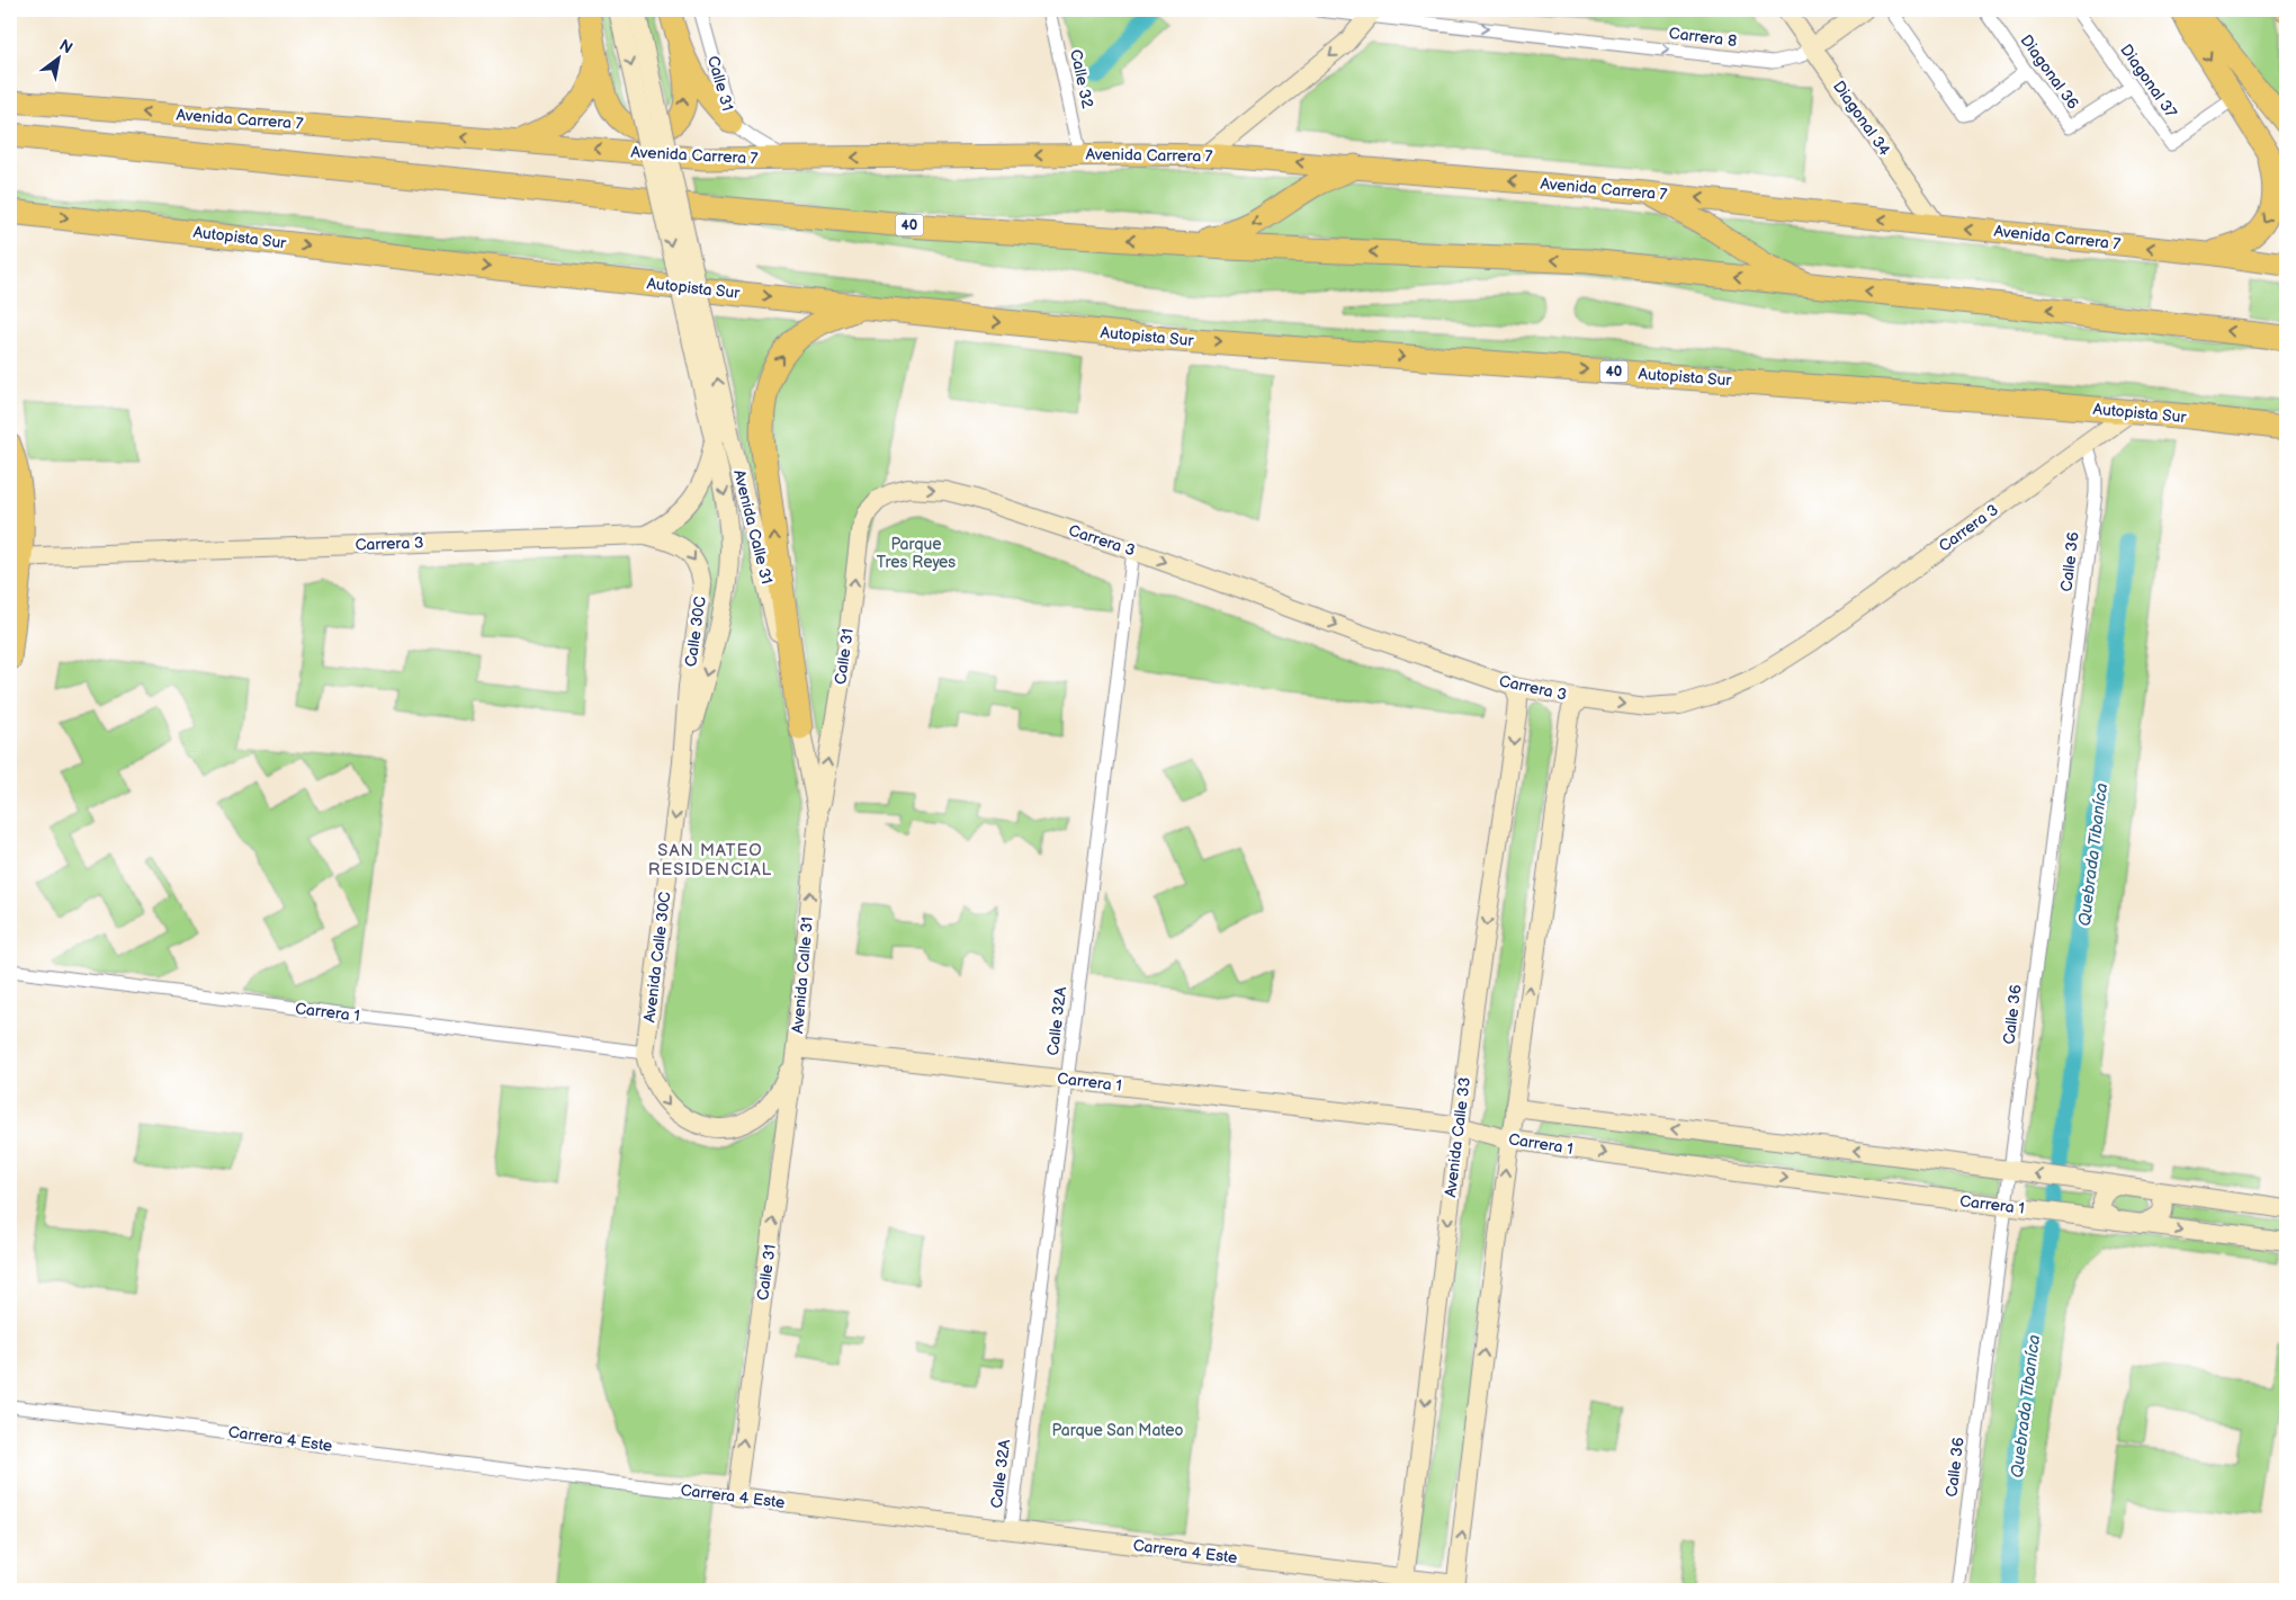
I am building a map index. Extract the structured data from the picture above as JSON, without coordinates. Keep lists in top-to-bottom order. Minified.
{"streets":{"highway":["40","Autopista Sur"],"main road":["Avenida Carrera 7"],"street":["Carrera 8","Diagonal 36","Calle 32","Diagonal 37","Calle 31","Diagonal 34","Avenida Calle 31","Carrera 3","Calle 36","Calle 30C","Avenida Calle 30C","Carrera 1","Calle 32A","Avenida Calle 33","Carrera 4 Este"]},"crossings":[["Carrera 8","Diagonal 34"],["Diagonal 36","Diagonal 37"],["Calle 32","Avenida Carrera 7"],["Calle 31","Avenida Carrera 7"],["Calle 31","Avenida Calle 31"],["Calle 31","Carrera 3"],["Calle 31","Carrera 1"],["Calle 31","Carrera 4 Este"],["Diagonal 34","Avenida Carrera 7"],["Autopista Sur","Carrera 3"],["Avenida Calle 31","Carrera 3"],["Avenida Calle 31","Calle 30C"],["Avenida Calle 31","Avenida Calle 30C"],["Avenida Calle 31","Carrera 1"],["Carrera 3","Calle 36"],["Carrera 3","Calle 30C"],["Carrera 3","Calle 32A"],["Carrera 3","Avenida Calle 33"],["Calle 36","Carrera 1"],["Calle 30C","Avenida Calle 30C"],["Avenida Calle 30C","Carrera 1"],["Carrera 1","Calle 32A"],["Carrera 1","Avenida Calle 33"],["Calle 32A","Carrera 4 Este"],["Avenida Calle 33","Carrera 4 Este"]],"one_way":["Carrera 8","Calle 31","Avenida Carrera 7","Carrera 3","Calle 30C","Avenida Calle 30C"],"districts":["SAN MATEO RESIDENCIAL"],"water":["Quebrada Tibaníca"],"parks":["Parque Tres Reyes","Parque San Mateo"],"north":"top right"}
